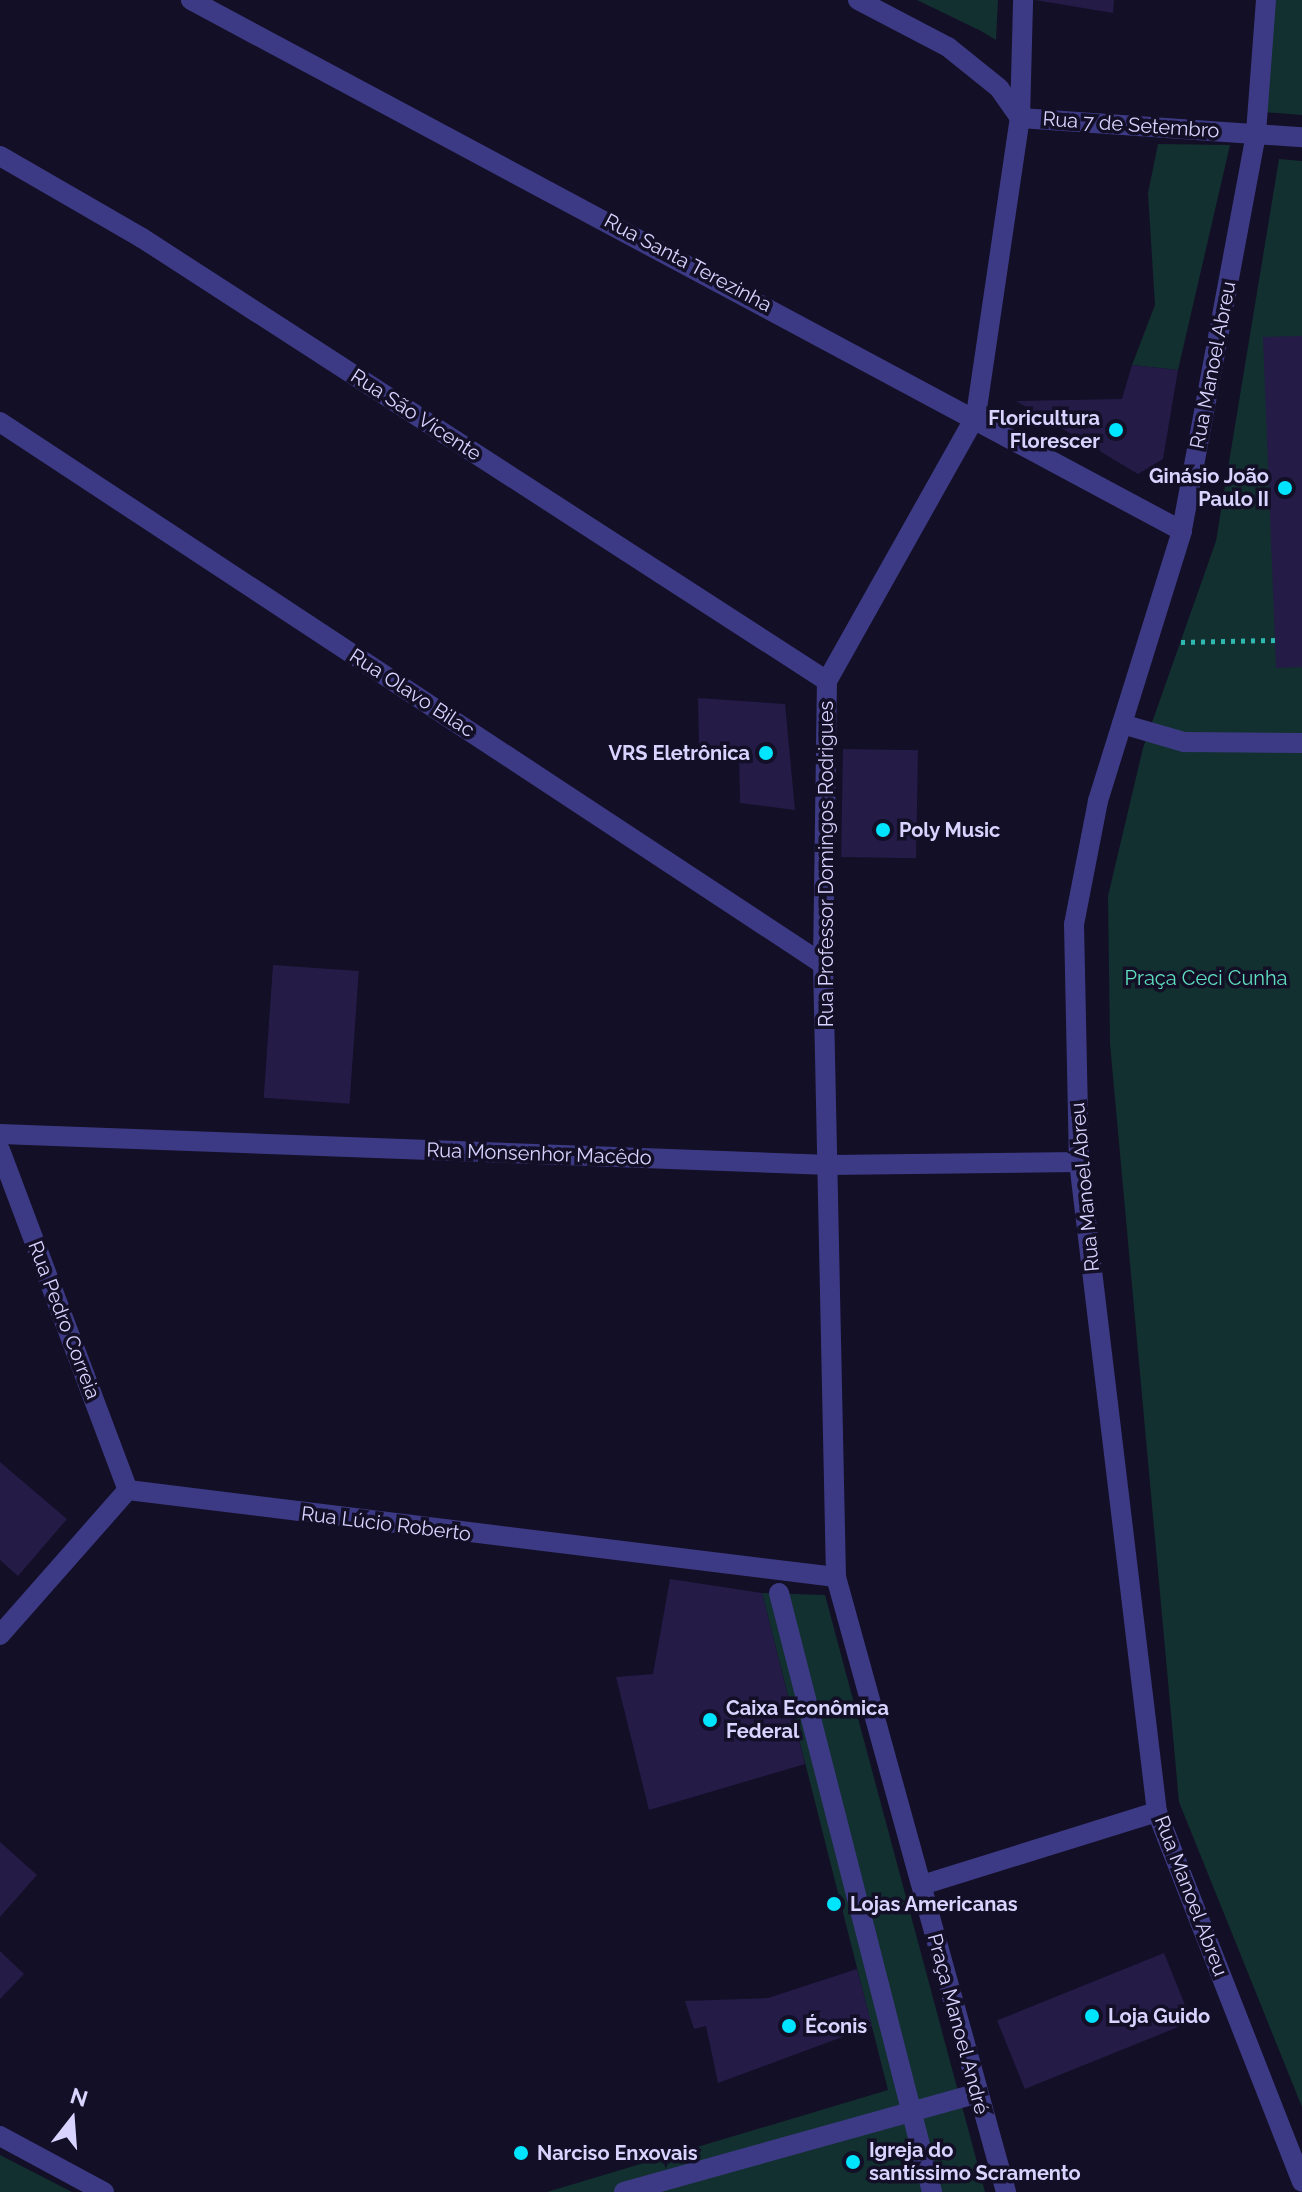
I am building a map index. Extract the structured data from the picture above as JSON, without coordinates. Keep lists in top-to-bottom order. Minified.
{"streets":{"street":["Rua 7 de Setembro","Rua Santa Terezinha","Rua Manoel Abreu","Rua São Vicente","Rua Olavo Bilac","Rua Professor Domingos Rodrigues","Rua Monsenhor Macêdo","Rua Pedro Correia","Rua Lúcio Roberto","Praça Manoel André"]},"crossings":[["Rua 7 de Setembro","Rua Manoel Abreu"],["Rua 7 de Setembro","Rua Professor Domingos Rodrigues"],["Rua Santa Terezinha","Rua Manoel Abreu"],["Rua Santa Terezinha","Rua Professor Domingos Rodrigues"],["Rua Manoel Abreu","Rua Monsenhor Macêdo"],["Rua São Vicente","Rua Professor Domingos Rodrigues"],["Rua Olavo Bilac","Rua Professor Domingos Rodrigues"],["Rua Professor Domingos Rodrigues","Rua Monsenhor Macêdo"],["Rua Professor Domingos Rodrigues","Rua Lúcio Roberto"],["Rua Professor Domingos Rodrigues","Praça Manoel André"],["Rua Pedro Correia","Rua Lúcio Roberto"],["Rua Lúcio Roberto","Praça Manoel André"]],"parks":["Praça Ceci Cunha"],"places":["Floricultura Florescer","Ginásio João Paulo II","VRS Eletrônica","Poly Music","Caixa Econômica Federal","Lojas Americanas","Loja Guido","Éconis","Narciso Enxovais","Igreja do santíssimo Scramento"],"north":"top"}
